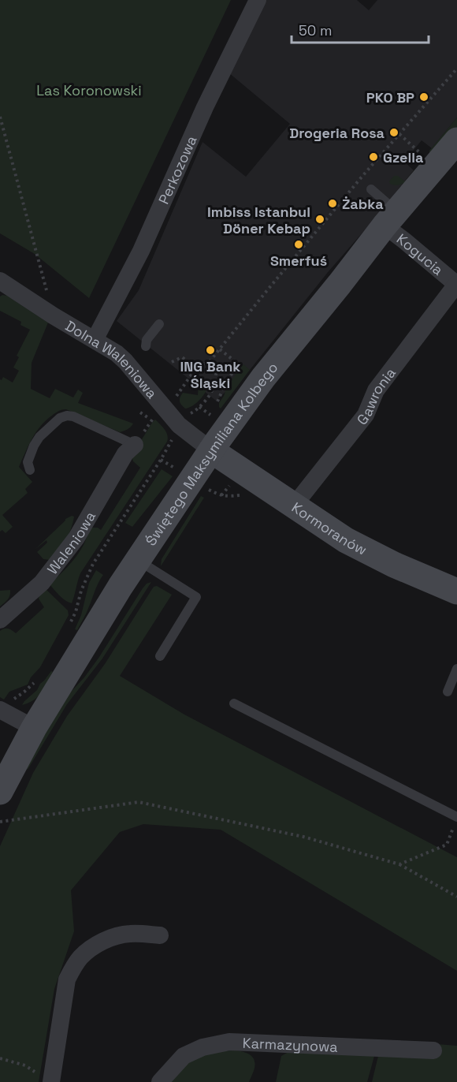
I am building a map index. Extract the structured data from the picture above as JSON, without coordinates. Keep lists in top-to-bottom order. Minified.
{"streets":{"main road":["Świętego Maksymiliana Kolbego","Kormoranów"],"street":["Perkozowa","Kogucia","Dolna Waleniowa","Gawronia","Waleniowa","Karmazynowa"]},"crossings":[["Perkozowa","Dolna Waleniowa"],["Kogucia","Gawronia"],["Kogucia","Świętego Maksymiliana Kolbego"],["Dolna Waleniowa","Świętego Maksymiliana Kolbego"],["Dolna Waleniowa","Kormoranów"],["Gawronia","Kormoranów"],["Świętego Maksymiliana Kolbego","Kormoranów"]],"parks":["Las Koronowski"],"places":["PKO BP","Drogeria Rosa","Gzella","Żabka","Imbiss Istanbul Döner Kebap","Smerfuś","ING Bank Śląski"],"scale_bar":"50 m"}
